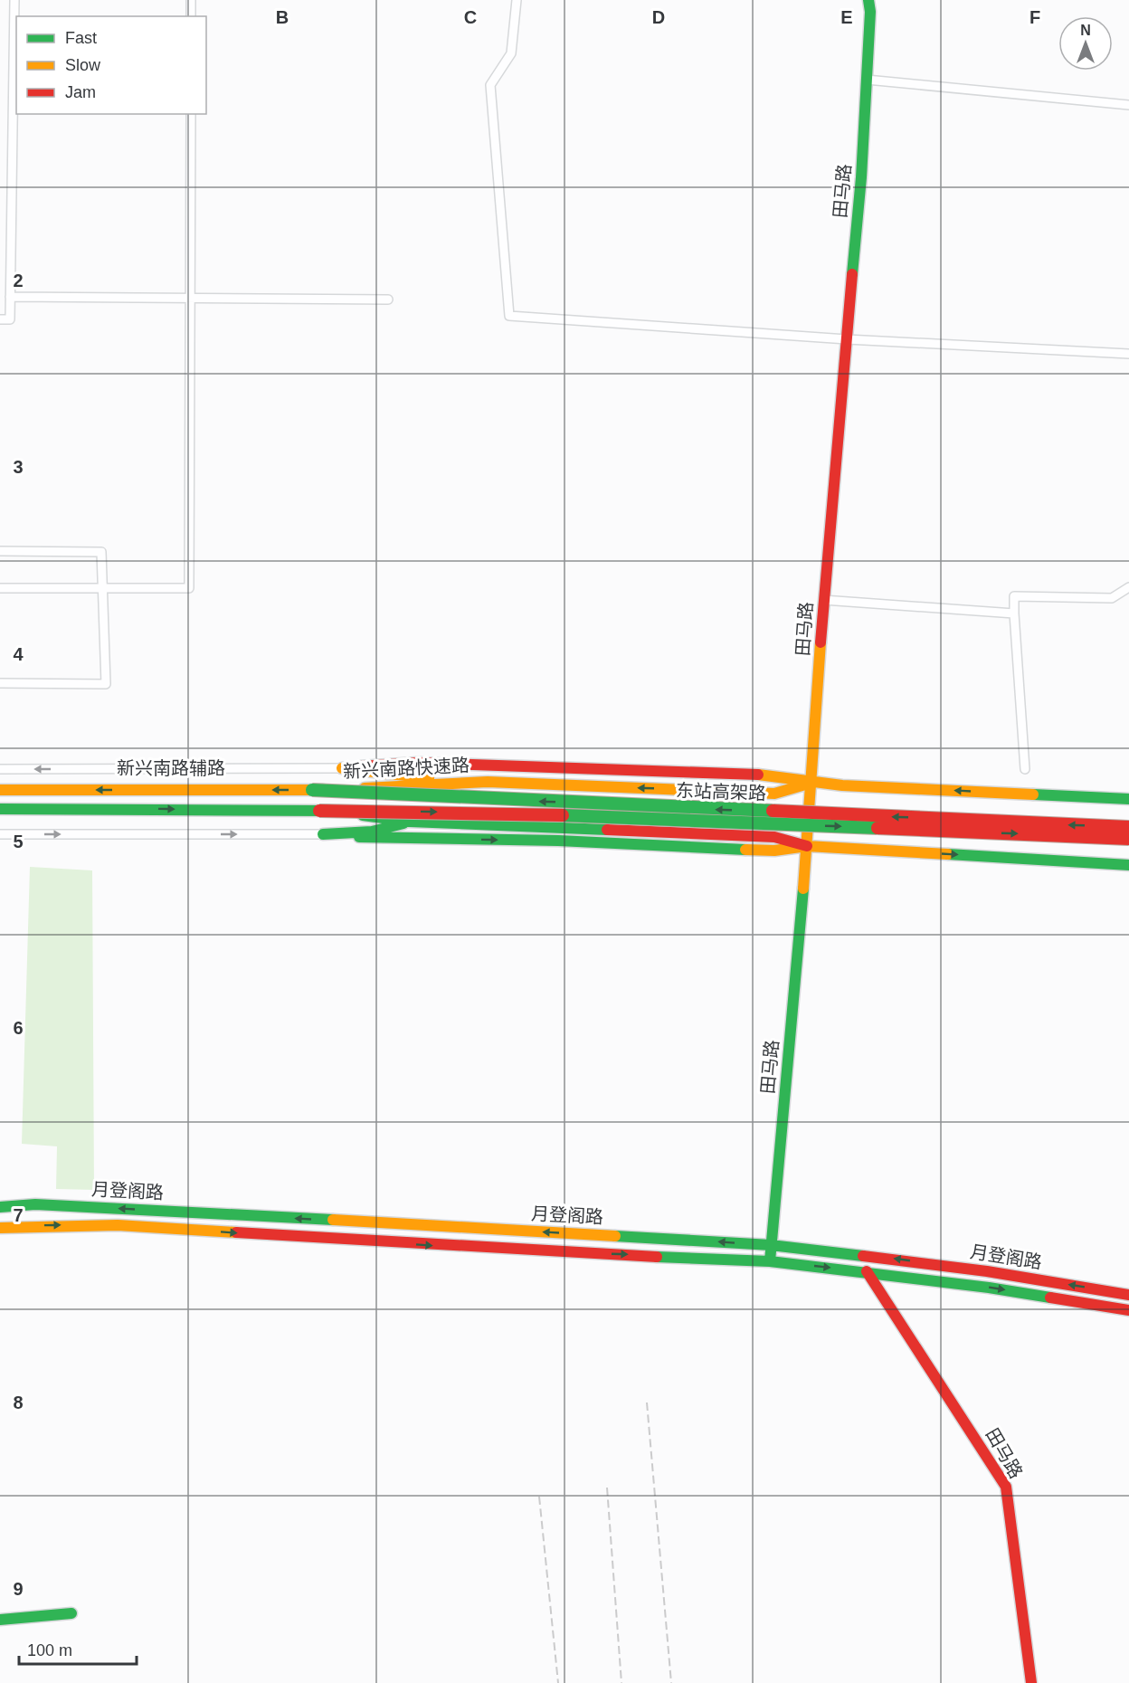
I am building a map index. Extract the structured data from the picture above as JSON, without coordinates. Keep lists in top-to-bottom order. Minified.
{"streets":{"main road":["田马路","新兴南路快速路","东站高架路","月登阁路"],"street":["新兴南路辅路"]},"crossings":[["田马路","新兴南路快速路"],["田马路","月登阁路"],["新兴南路快速路","东站高架路"]],"legend":["Fast","Slow","Jam"],"scale_bar":"100 m","north":"top","grid":{"columns":["B","C","D","E","F"],"rows":["2","3","4","5","6","7","8","9"]}}
